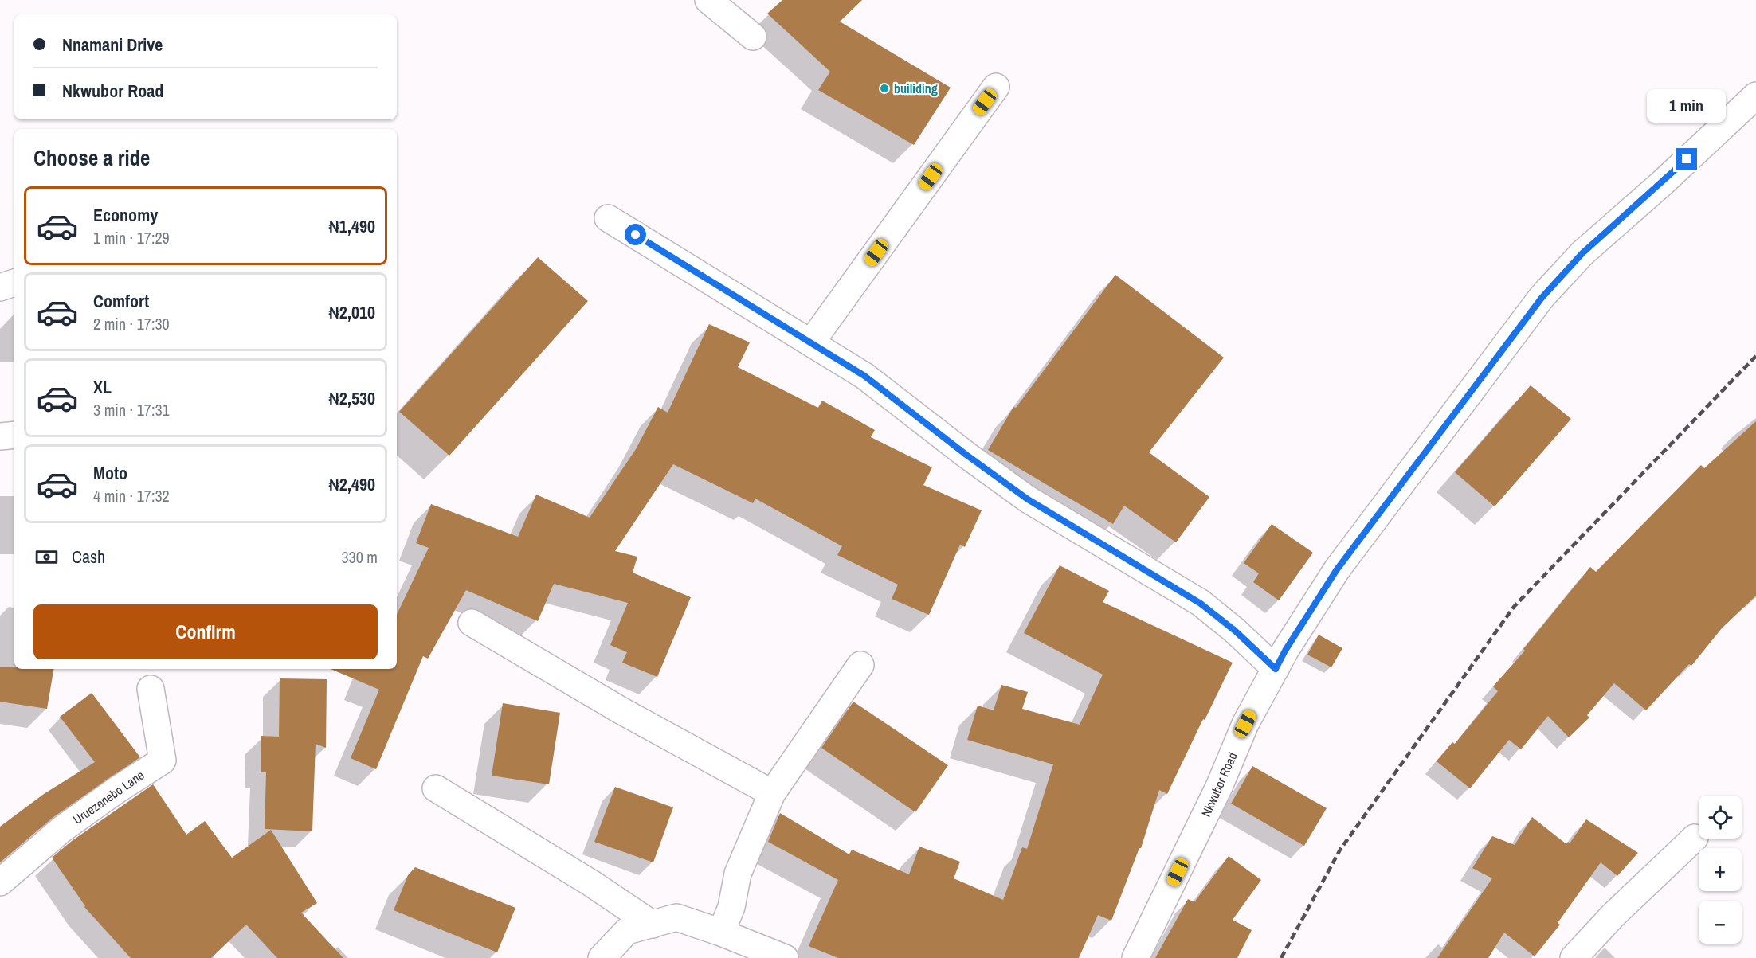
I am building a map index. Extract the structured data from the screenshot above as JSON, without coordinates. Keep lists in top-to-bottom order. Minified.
{"streets":{"street":["Nkwubor Road","Uruezenebo Lane"]},"places":["builiding"],"page":{"banner":["Nnamani Drive","Nkwubor Road"],"bubble":"1 min","heading":"Choose a ride","list":[{"name":"Economy","note":"1 min · 17:29","value":"₦1,490"},{"name":"Comfort","note":"2 min · 17:30","value":"₦2,010"},{"name":"XL","note":"3 min · 17:31","value":"₦2,530"},{"name":"Moto","note":"4 min · 17:32","value":"₦2,490"}],"pay":["Cash","330 m"],"buttons":"Confirm","map_buttons":["+","−"]}}
